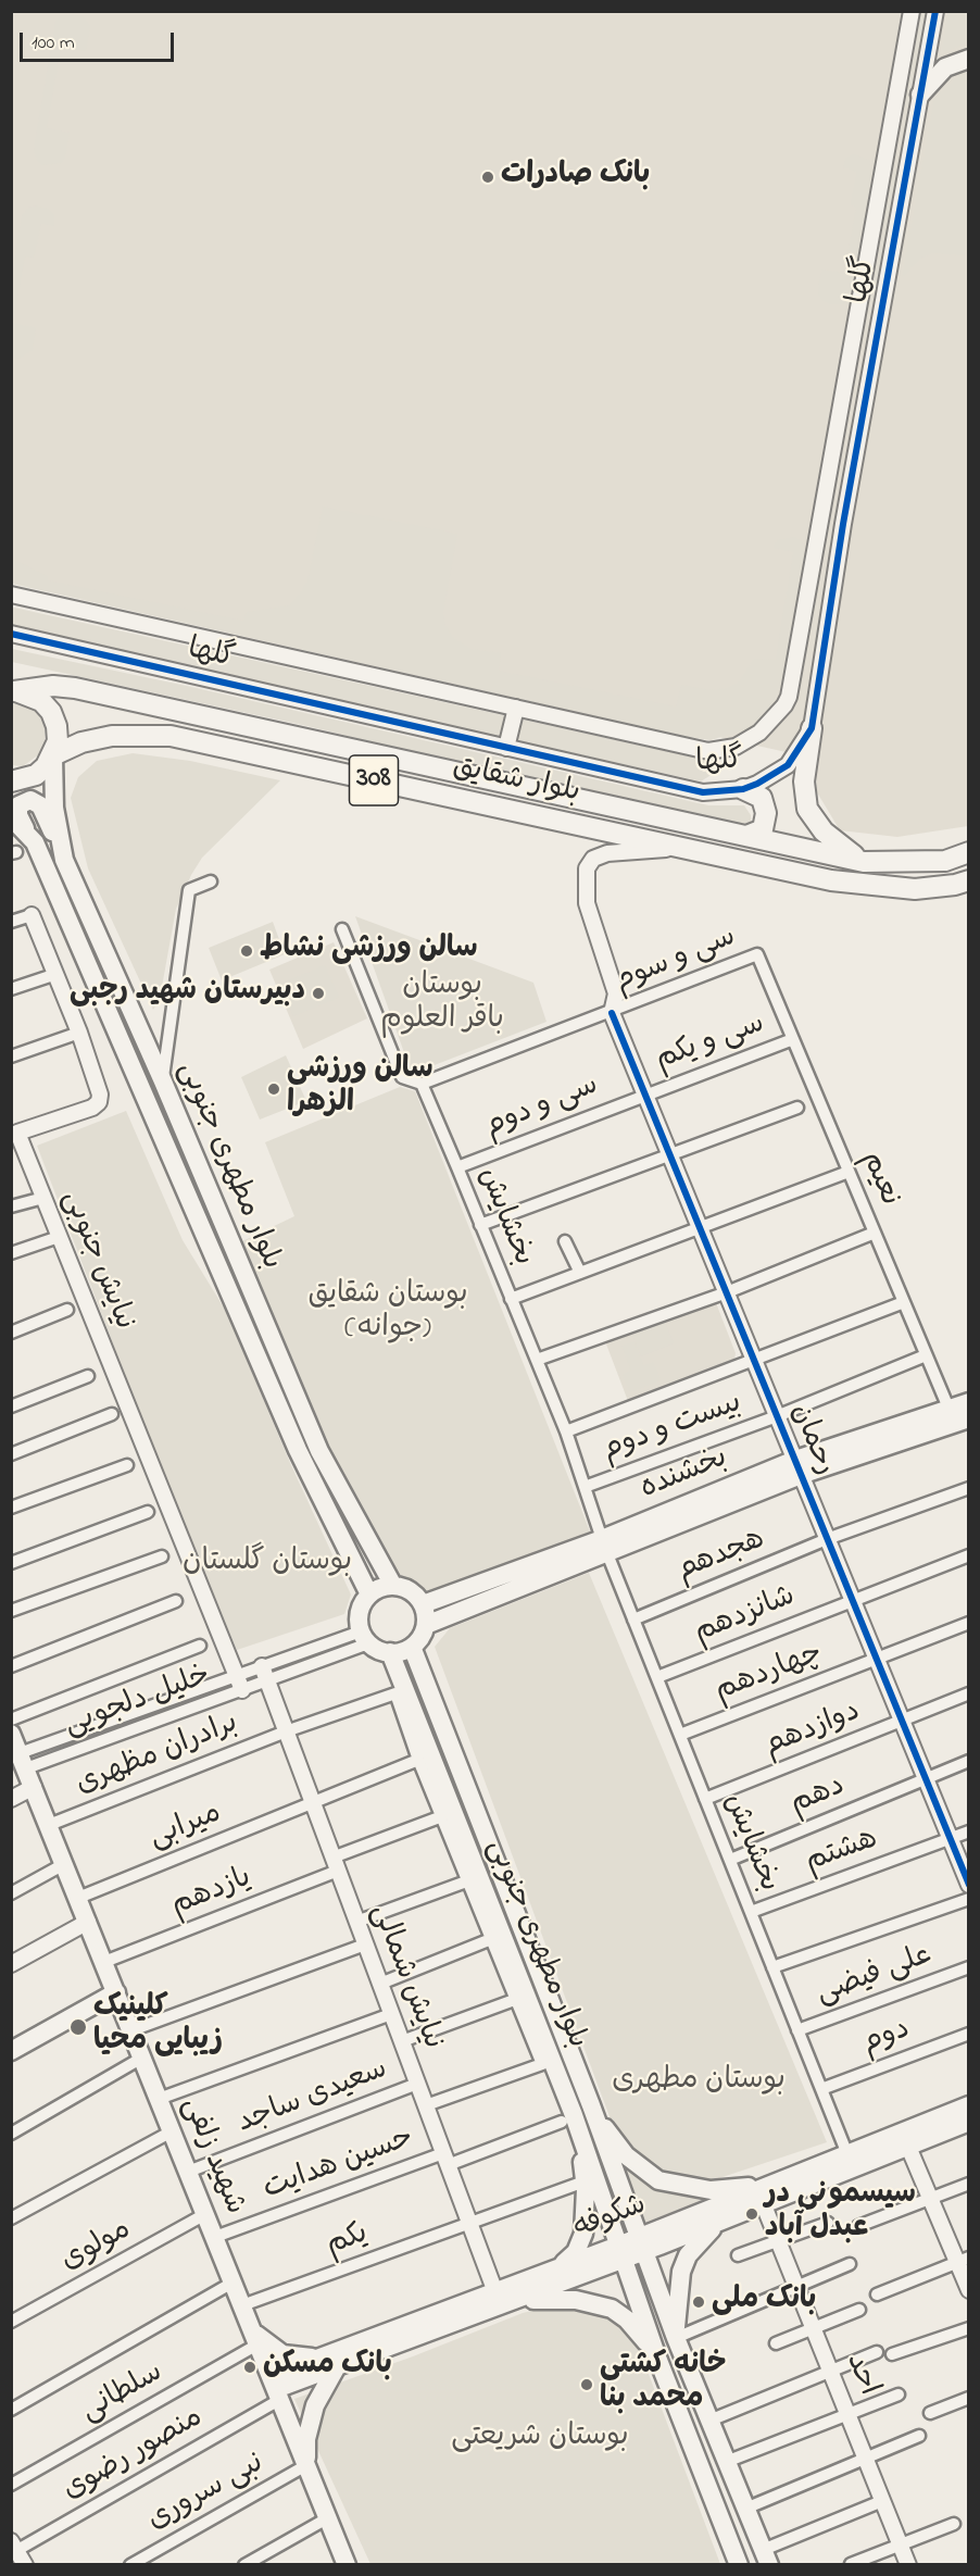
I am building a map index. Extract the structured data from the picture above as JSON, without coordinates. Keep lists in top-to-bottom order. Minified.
{"streets":{"main road":["308","بلوار شقایق","بلوار مطهری جنوبی","بخشنده","شهید زلفی","شکوفه"],"street":["گلها","سی و سوم","سی و یکم","سی و دوم","نعیم","بخشایش","نیایش جنوبی","بیست و دوم","رحمان","هجدهم","شانزدهم","چهاردهم","خلیل دلجویی","دوازدهم","برادران مظهری","دهم","میرابی","هشتم","یازدهم","علی فیضی","نیایش شمالی","دوم","سعیدی ساجد","حسین هدایت","یکم","مولوی","احد","سلطانی","منصور رضوی","نبی سروری"]},"crossings":[["بلوار شقایق","بلوار مطهری جنوبی"],["سی و سوم","نعیم"],["سی و سوم","بخشایش"],["سی و سوم","رحمان"],["سی و یکم","سی و دوم"],["سی و یکم","نعیم"],["سی و یکم","رحمان"],["سی و دوم","بخشایش"],["سی و دوم","رحمان"],["بلوار مطهری جنوبی","بخشنده"],["بلوار مطهری جنوبی","حسین هدایت"],["بلوار مطهری جنوبی","شکوفه"],["نعیم","بیست و دوم"],["نعیم","بخشنده"],["بخشایش","بیست و دوم"],["بخشایش","بخشنده"],["بخشایش","هجدهم"],["بخشایش","شانزدهم"],["بخشایش","چهاردهم"],["بخشایش","دوازدهم"],["بخشایش","دهم"],["بخشایش","هشتم"],["بخشایش","علی فیضی"],["بخشایش","دوم"],["بخشایش","شکوفه"],["نیایش جنوبی","خلیل دلجویی"],["بیست و دوم","رحمان"],["رحمان","بخشنده"],["رحمان","هجدهم"],["رحمان","شانزدهم"],["رحمان","چهاردهم"],["رحمان","دوازدهم"],["رحمان","دهم"],["رحمان","هشتم"],["خلیل دلجویی","نیایش شمالی"],["خلیل دلجویی","شهید زلفی"],["برادران مظهری","نیایش شمالی"],["برادران مظهری","شهید زلفی"],["میرابی","نیایش شمالی"],["میرابی","شهید زلفی"],["یازدهم","نیایش شمالی"],["یازدهم","شهید زلفی"],["نیایش شمالی","سعیدی ساجد"],["نیایش شمالی","حسین هدایت"],["نیایش شمالی","شکوفه"],["نیایش شمالی","یکم"],["سعیدی ساجد","شهید زلفی"],["شهید زلفی","حسین هدایت"],["شهید زلفی","شکوفه"],["شهید زلفی","یکم"],["شهید زلفی","مولوی"],["شهید زلفی","سلطانی"],["شهید زلفی","منصور رضوی"],["شهید زلفی","نبی سروری"],["شکوفه","احد"],["شکوفه","منصور رضوی"]],"parks":["بوستان باقر العلوم","بوستان شقایق (جوانه)","بوستان گلستان","بوستان مطهری","بوستان شریعتی"],"places":["بانک صادرات","سالن ورزشی نشاط","دبیرستان شهید رجبی","سالن ورزشی الزهرا","کلینیک زیبایی محیا","سیسمونی در عبدل آباد","بانک ملی","بانک مسکن","خانه کشتی محمد بنا"],"scale_bar":"100 m"}
